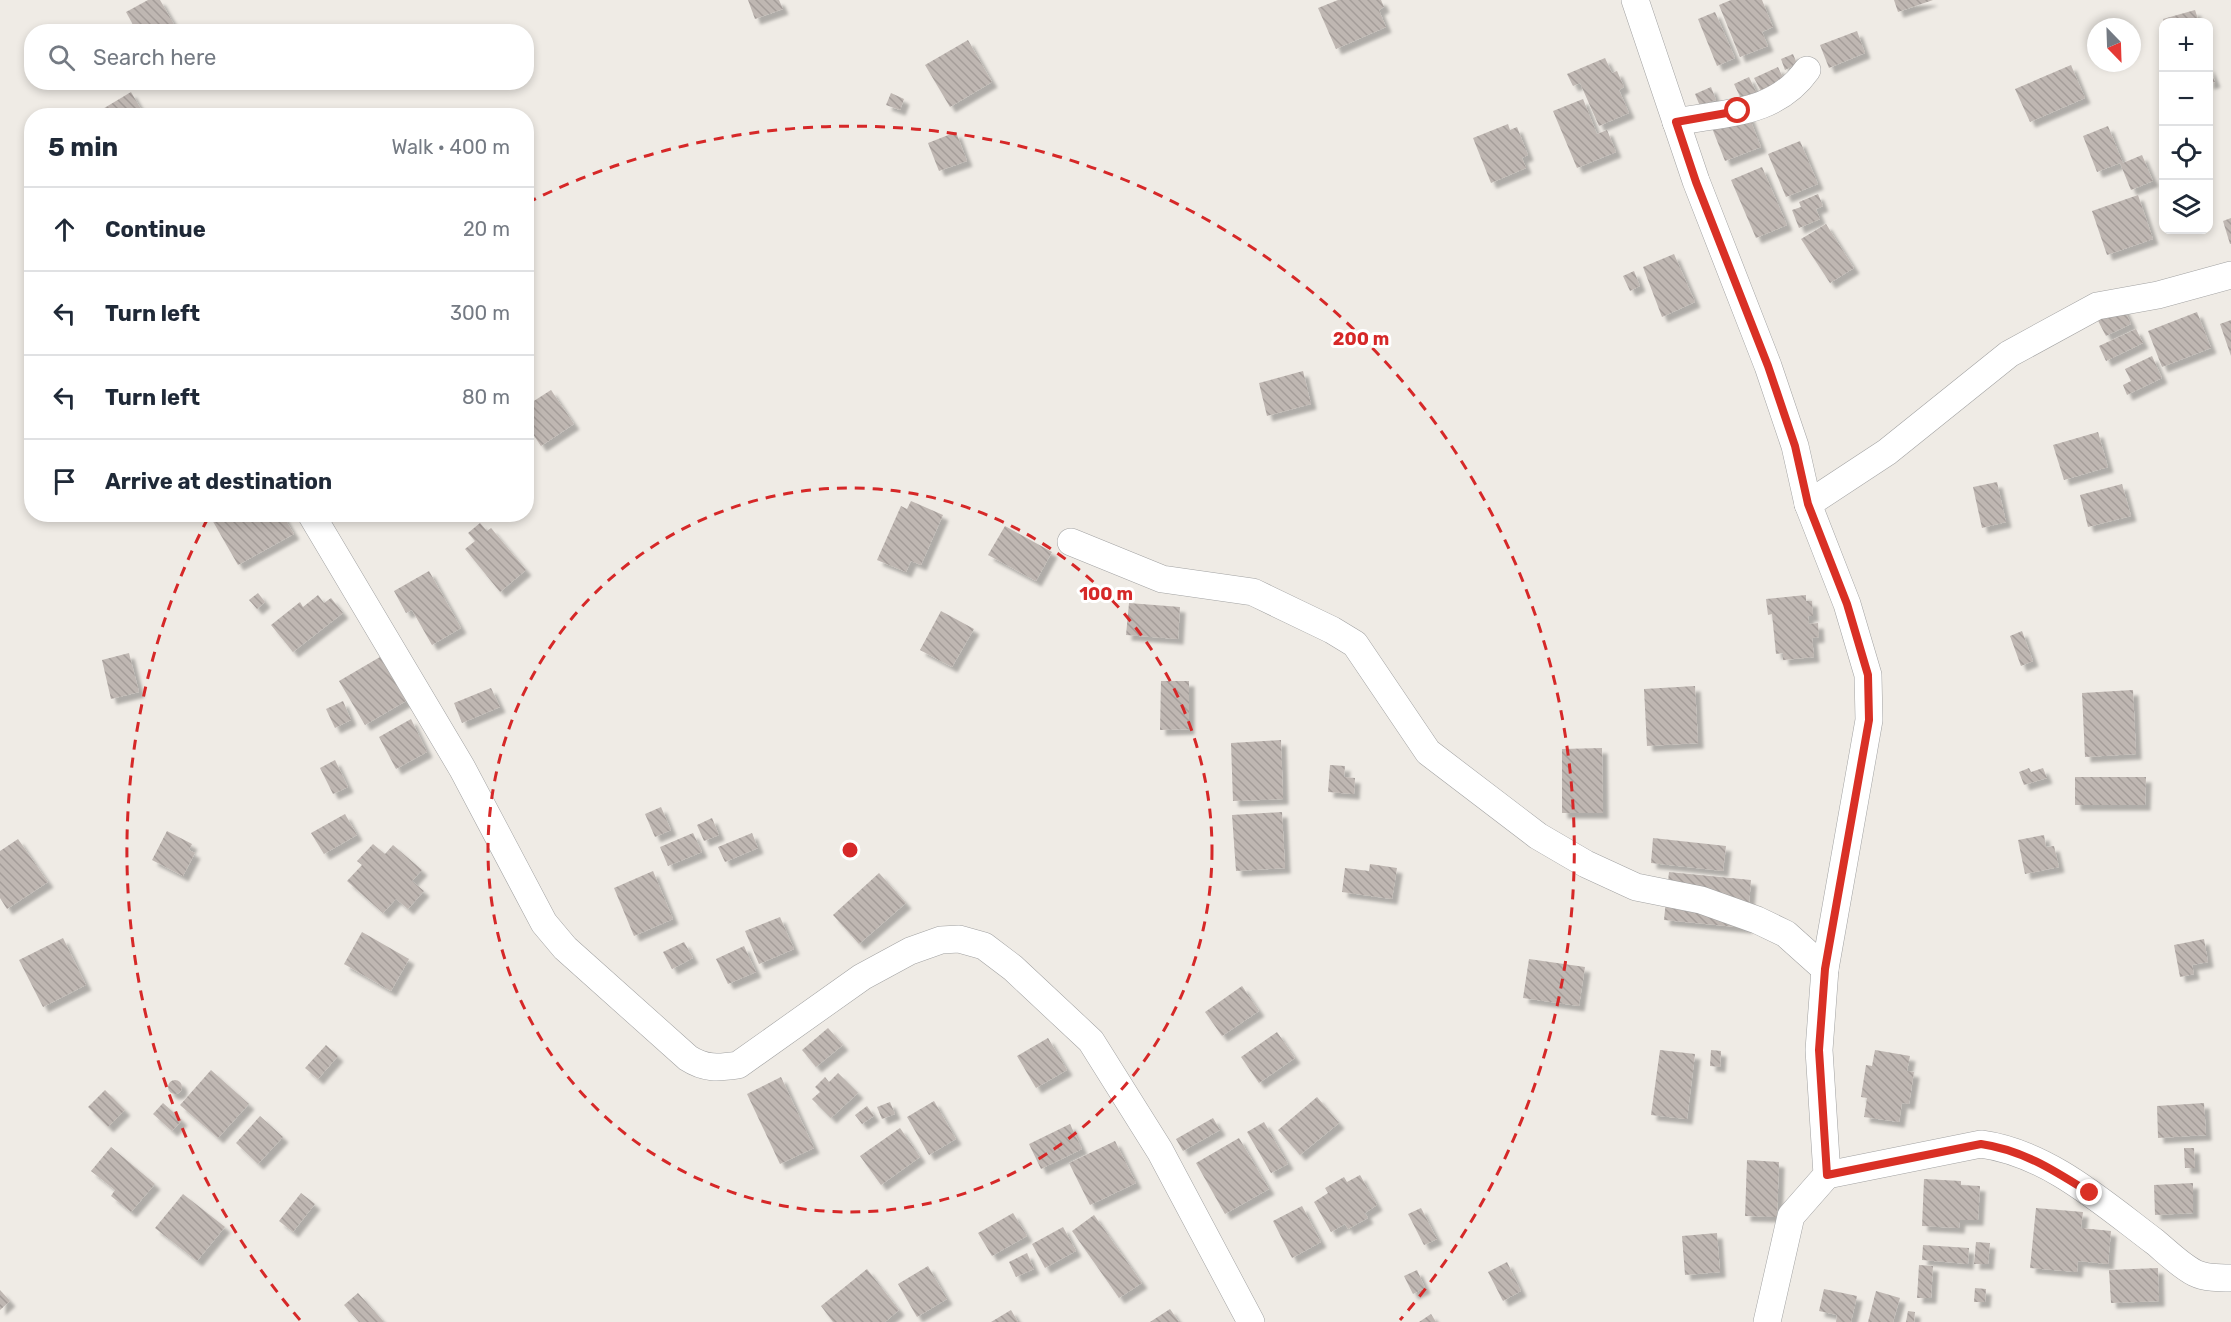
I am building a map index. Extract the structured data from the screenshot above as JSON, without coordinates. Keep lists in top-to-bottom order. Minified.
{"north":"bottom right","page":{"map_buttons":["+","−"],"search":"Search here","heading":["5 min","Walk · 400 m"],"list":[["Continue","20 m"],["Turn left","300 m"],["Turn left","80 m"],"Arrive at destination"]},"rings":["200 m","100 m"]}
